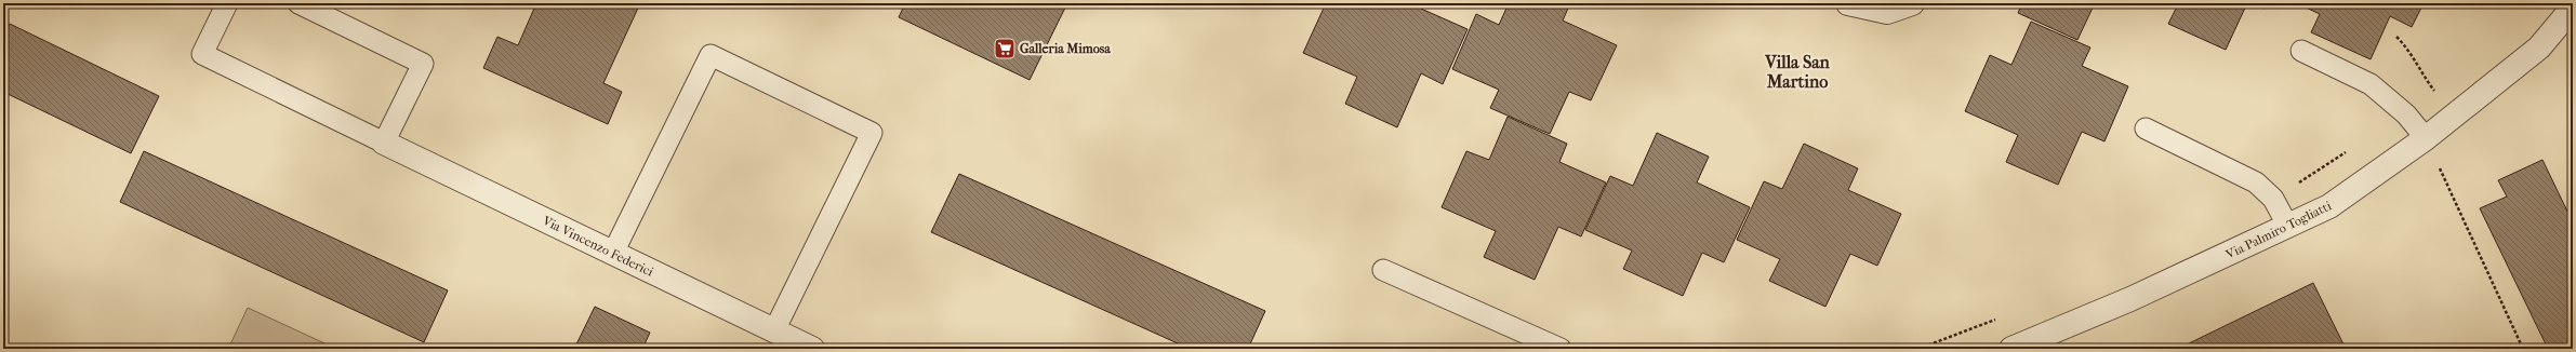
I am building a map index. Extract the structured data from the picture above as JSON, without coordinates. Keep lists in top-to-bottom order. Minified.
{"streets":{"street":["Via Palmiro Togliatti","Via Vincenzo Federici"]},"districts":["Villa San Martino"],"places":{"supermarket":["Galleria Mimosa"]}}
